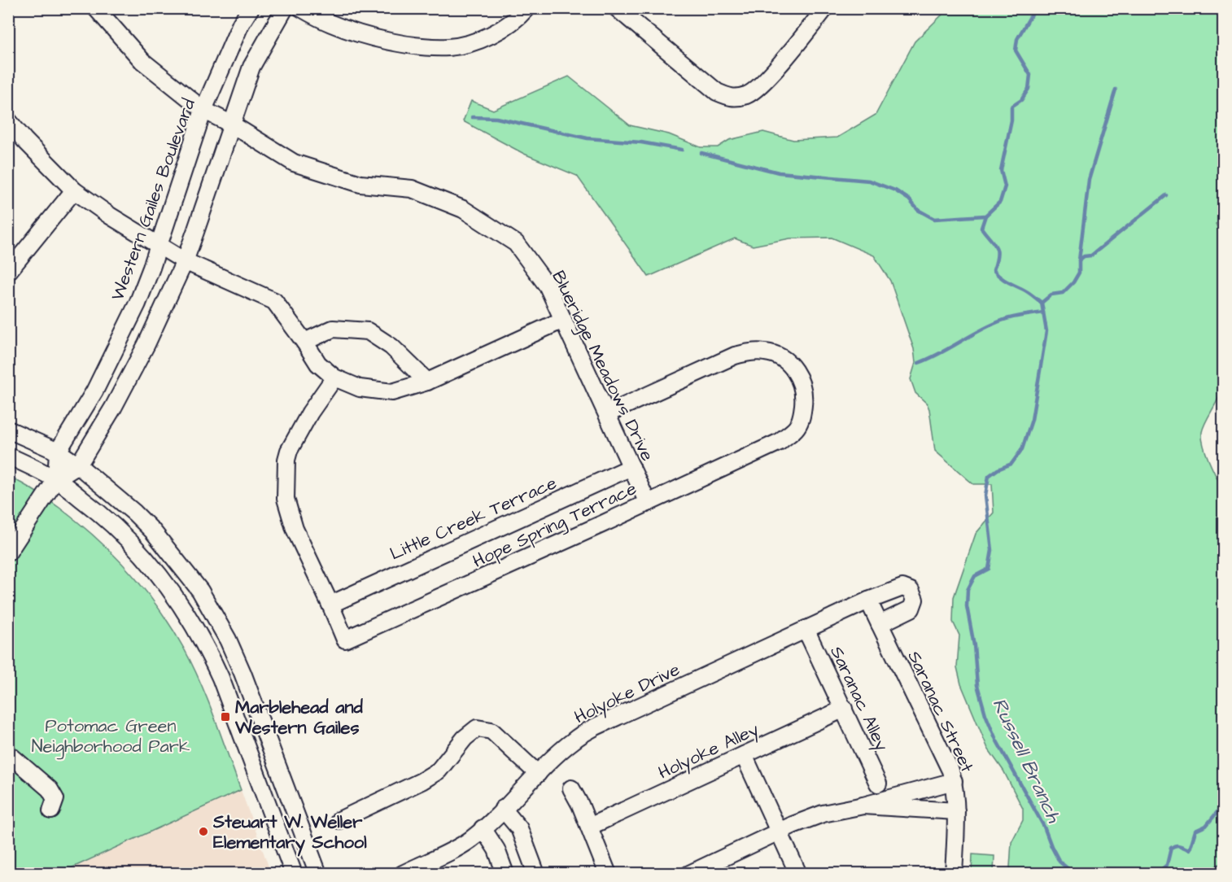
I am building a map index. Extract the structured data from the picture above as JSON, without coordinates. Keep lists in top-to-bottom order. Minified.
{"streets":{"street":["Western Gailes Boulevard","Blueridge Meadows Drive","Little Creek Terrace","Hope Spring Terrace","Holyoke Drive","Saranac Alley","Saranac Street","Holyoke Alley"]},"crossings":[["Western Gailes Boulevard","Blueridge Meadows Drive"],["Blueridge Meadows Drive","Little Creek Terrace"],["Blueridge Meadows Drive","Hope Spring Terrace"],["Little Creek Terrace","Hope Spring Terrace"],["Holyoke Drive","Saranac Alley"],["Holyoke Drive","Saranac Street"],["Saranac Alley","Holyoke Alley"]],"water":["Russell Branch"],"parks":["Potomac Green Neighborhood Park"],"places":{"transit":["Marblehead and Western Gailes"],"other":["Steuart W. Weller Elementary School"]}}
